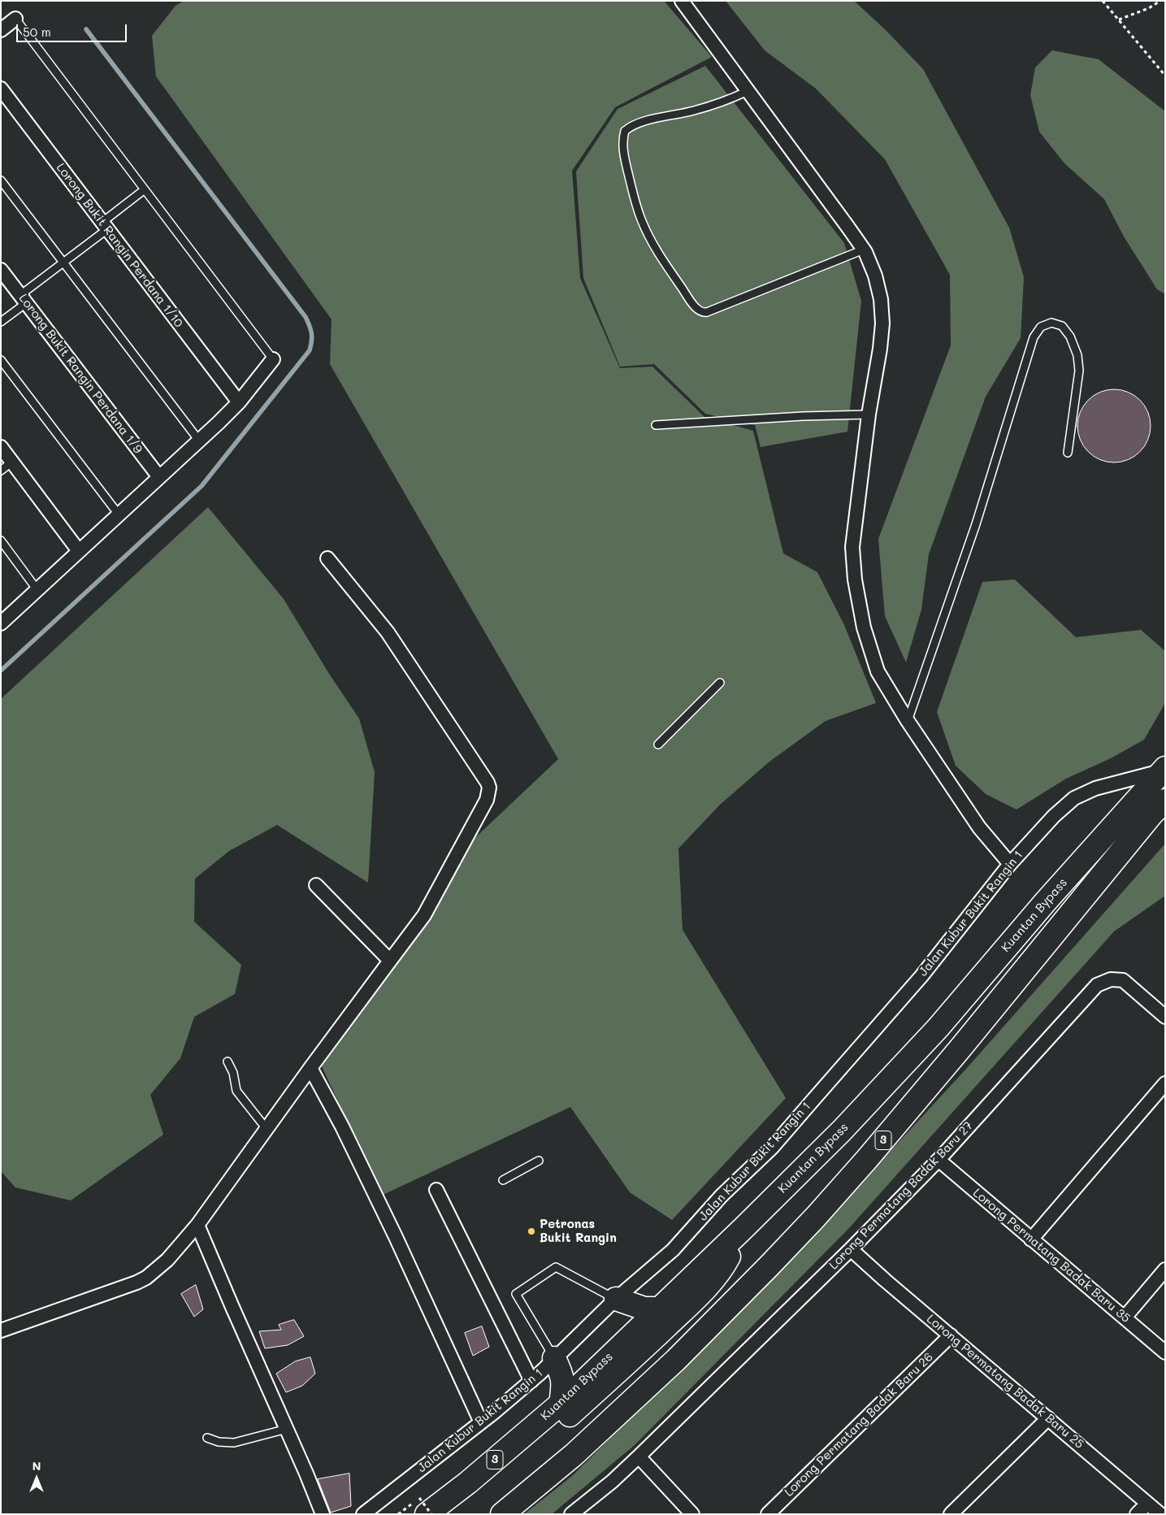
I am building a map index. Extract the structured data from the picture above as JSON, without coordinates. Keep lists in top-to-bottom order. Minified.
{"streets":{"highway":["Kuantan Bypass","3"],"street":["Lorong Bukit Rangin Perdana 1/10","Lorong Bukit Rangin Perdana 1/9","Jalan Kubur Bukit Rangin 1","Lorong Permatang Badak Baru 27","Lorong Permatang Badak Baru 35","Lorong Permatang Badak Baru 25","Lorong Permatang Badak Baru 26"]},"crossings":[["Jalan Kubur Bukit Rangin 1","Kuantan Bypass"],["Lorong Permatang Badak Baru 27","Lorong Permatang Badak Baru 35"],["Lorong Permatang Badak Baru 27","Lorong Permatang Badak Baru 25"],["Lorong Permatang Badak Baru 25","Lorong Permatang Badak Baru 26"]],"places":["Petronas Bukit Rangin"],"scale_bar":"50 m","north":"top"}
